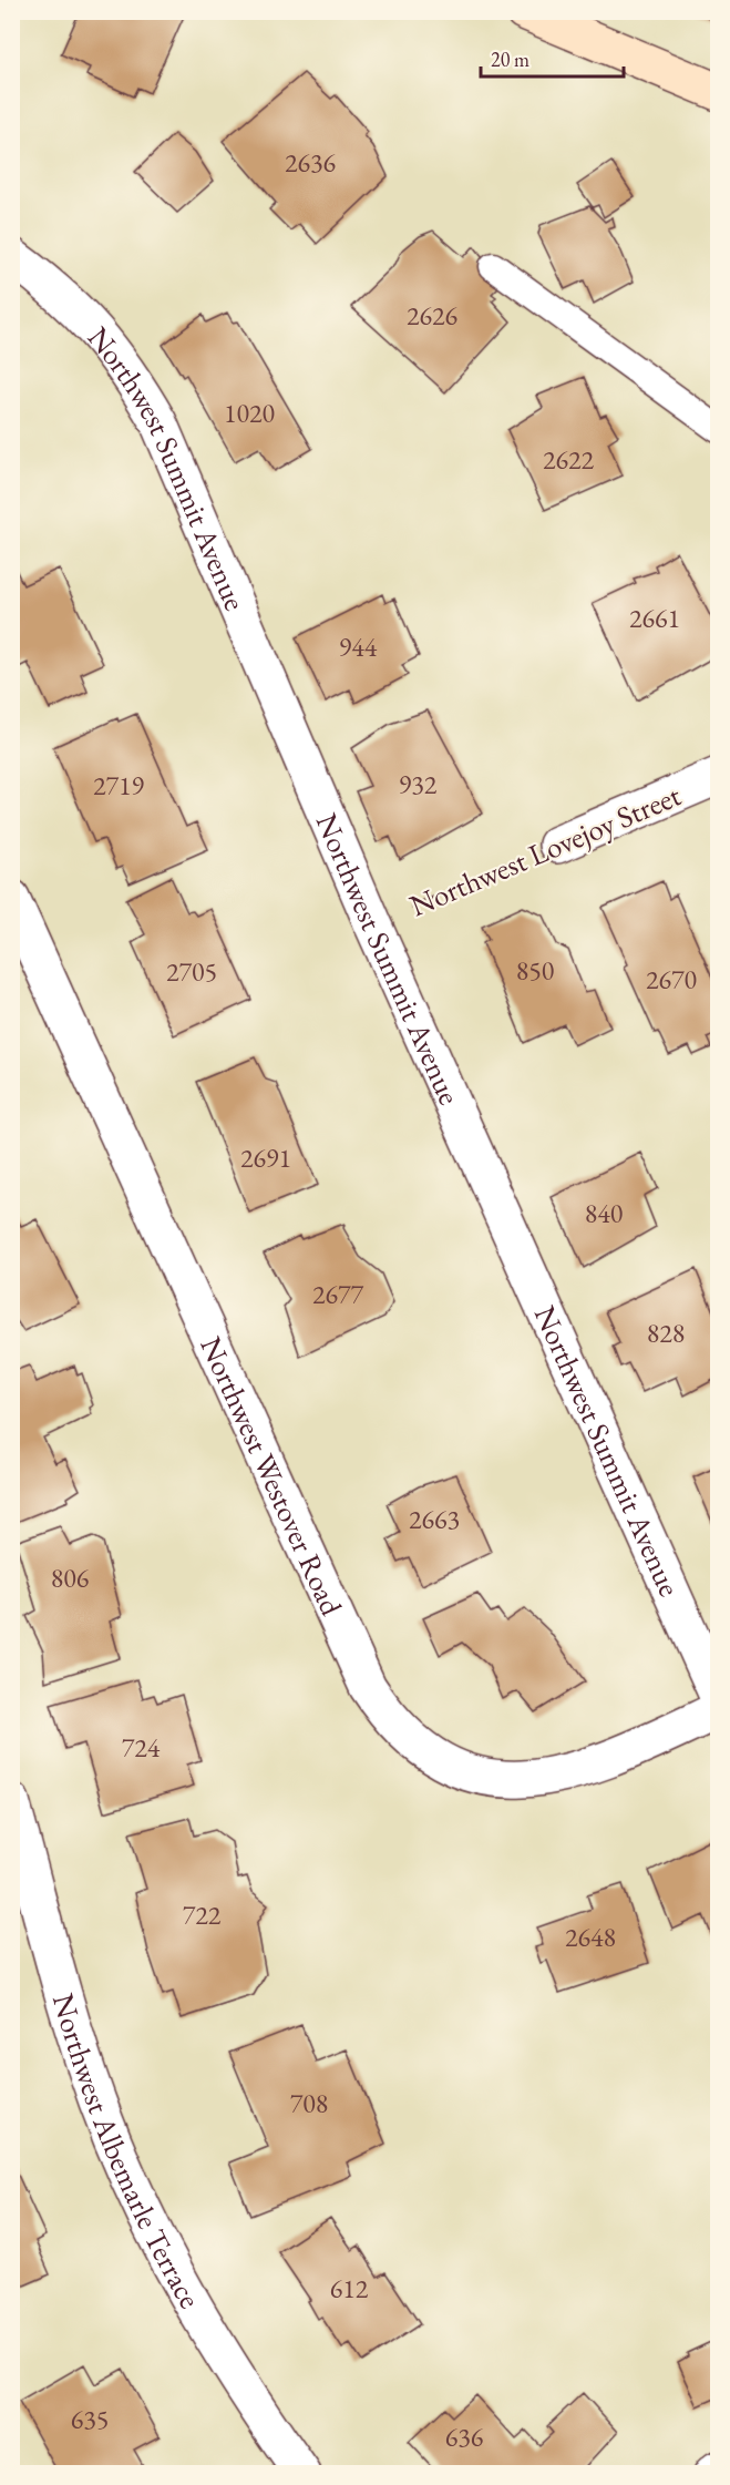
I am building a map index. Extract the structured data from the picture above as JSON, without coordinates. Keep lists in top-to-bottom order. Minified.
{"streets":{"street":["Northwest Summit Avenue","Northwest Lovejoy Street","Northwest Westover Road","Northwest Albemarle Terrace"]},"crossings":[["Northwest Summit Avenue","Northwest Lovejoy Street"]],"house_numbers":["2636","2626","1020","2622","2661","944","932","2719","850","2705","2670","2691","840","2677","828","2663","806","724","722","2648","708","612","635","636"],"scale_bar":"20 m"}
